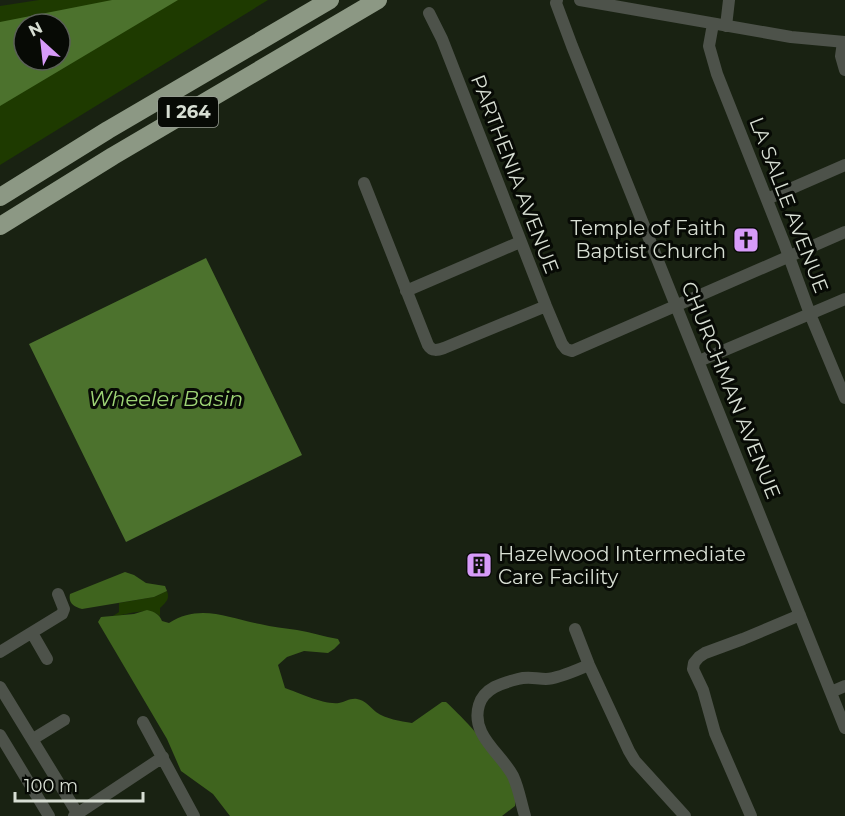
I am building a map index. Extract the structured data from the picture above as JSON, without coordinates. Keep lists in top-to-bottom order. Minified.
{"streets":{"highway":["I 264"],"street":["PARTHENIA AVENUE","LA SALLE AVENUE","CHURCHMAN AVENUE"]},"crossings":[["PARTHENIA AVENUE","CHURCHMAN AVENUE"]],"water":["Wheeler Basin"],"places":{"church":["Temple of Faith Baptist Church"],"building":["Hazelwood Intermediate Care Facility"]},"scale_bar":"100 m","north":"top left"}
